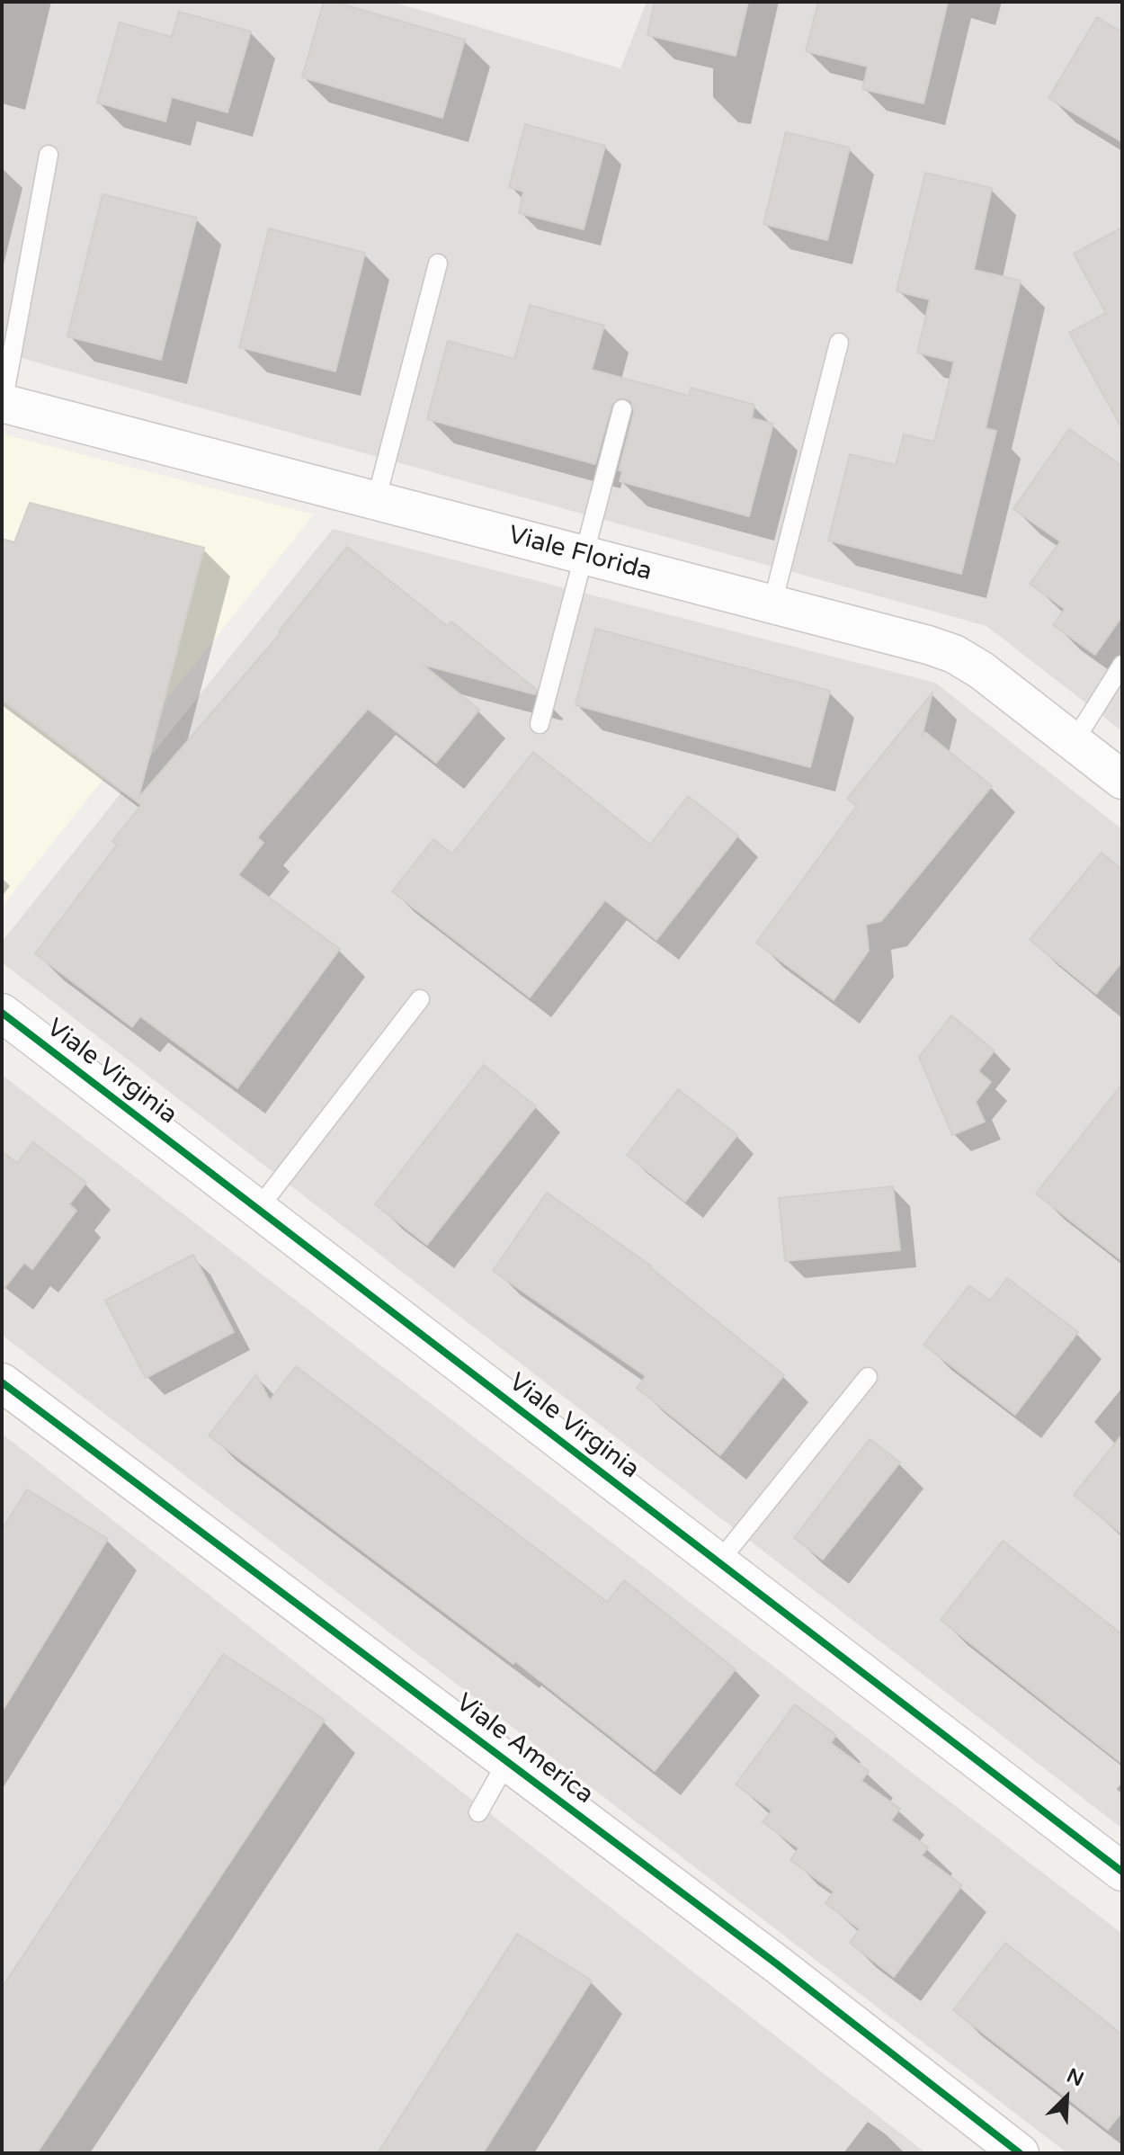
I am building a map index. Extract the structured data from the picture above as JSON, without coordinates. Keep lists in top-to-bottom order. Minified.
{"streets":{"street":["Viale Florida","Viale Virginia","Viale America"]},"north":"top right"}
